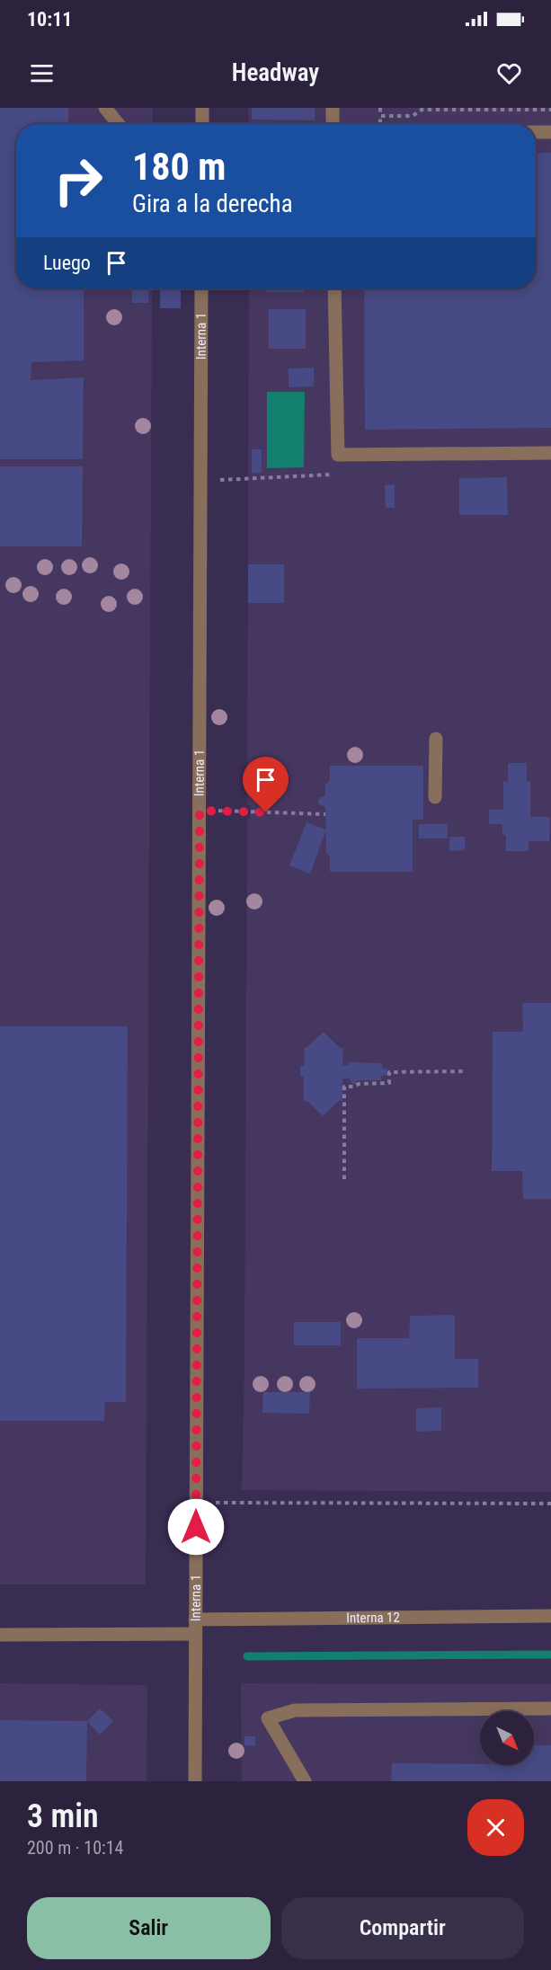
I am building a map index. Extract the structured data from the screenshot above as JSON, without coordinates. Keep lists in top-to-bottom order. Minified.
{"streets":{"street":["Interna 1","Interna 12"]},"crossings":[["Interna 1","Interna 12"]],"north":"bottom right","page":{"status":"10:11","header":"Headway","turn":["180 m","Gira a la derecha"],"then":"Luego","heading":["3 min","200 m · 10:14"],"buttons":["Salir","Compartir"]}}
